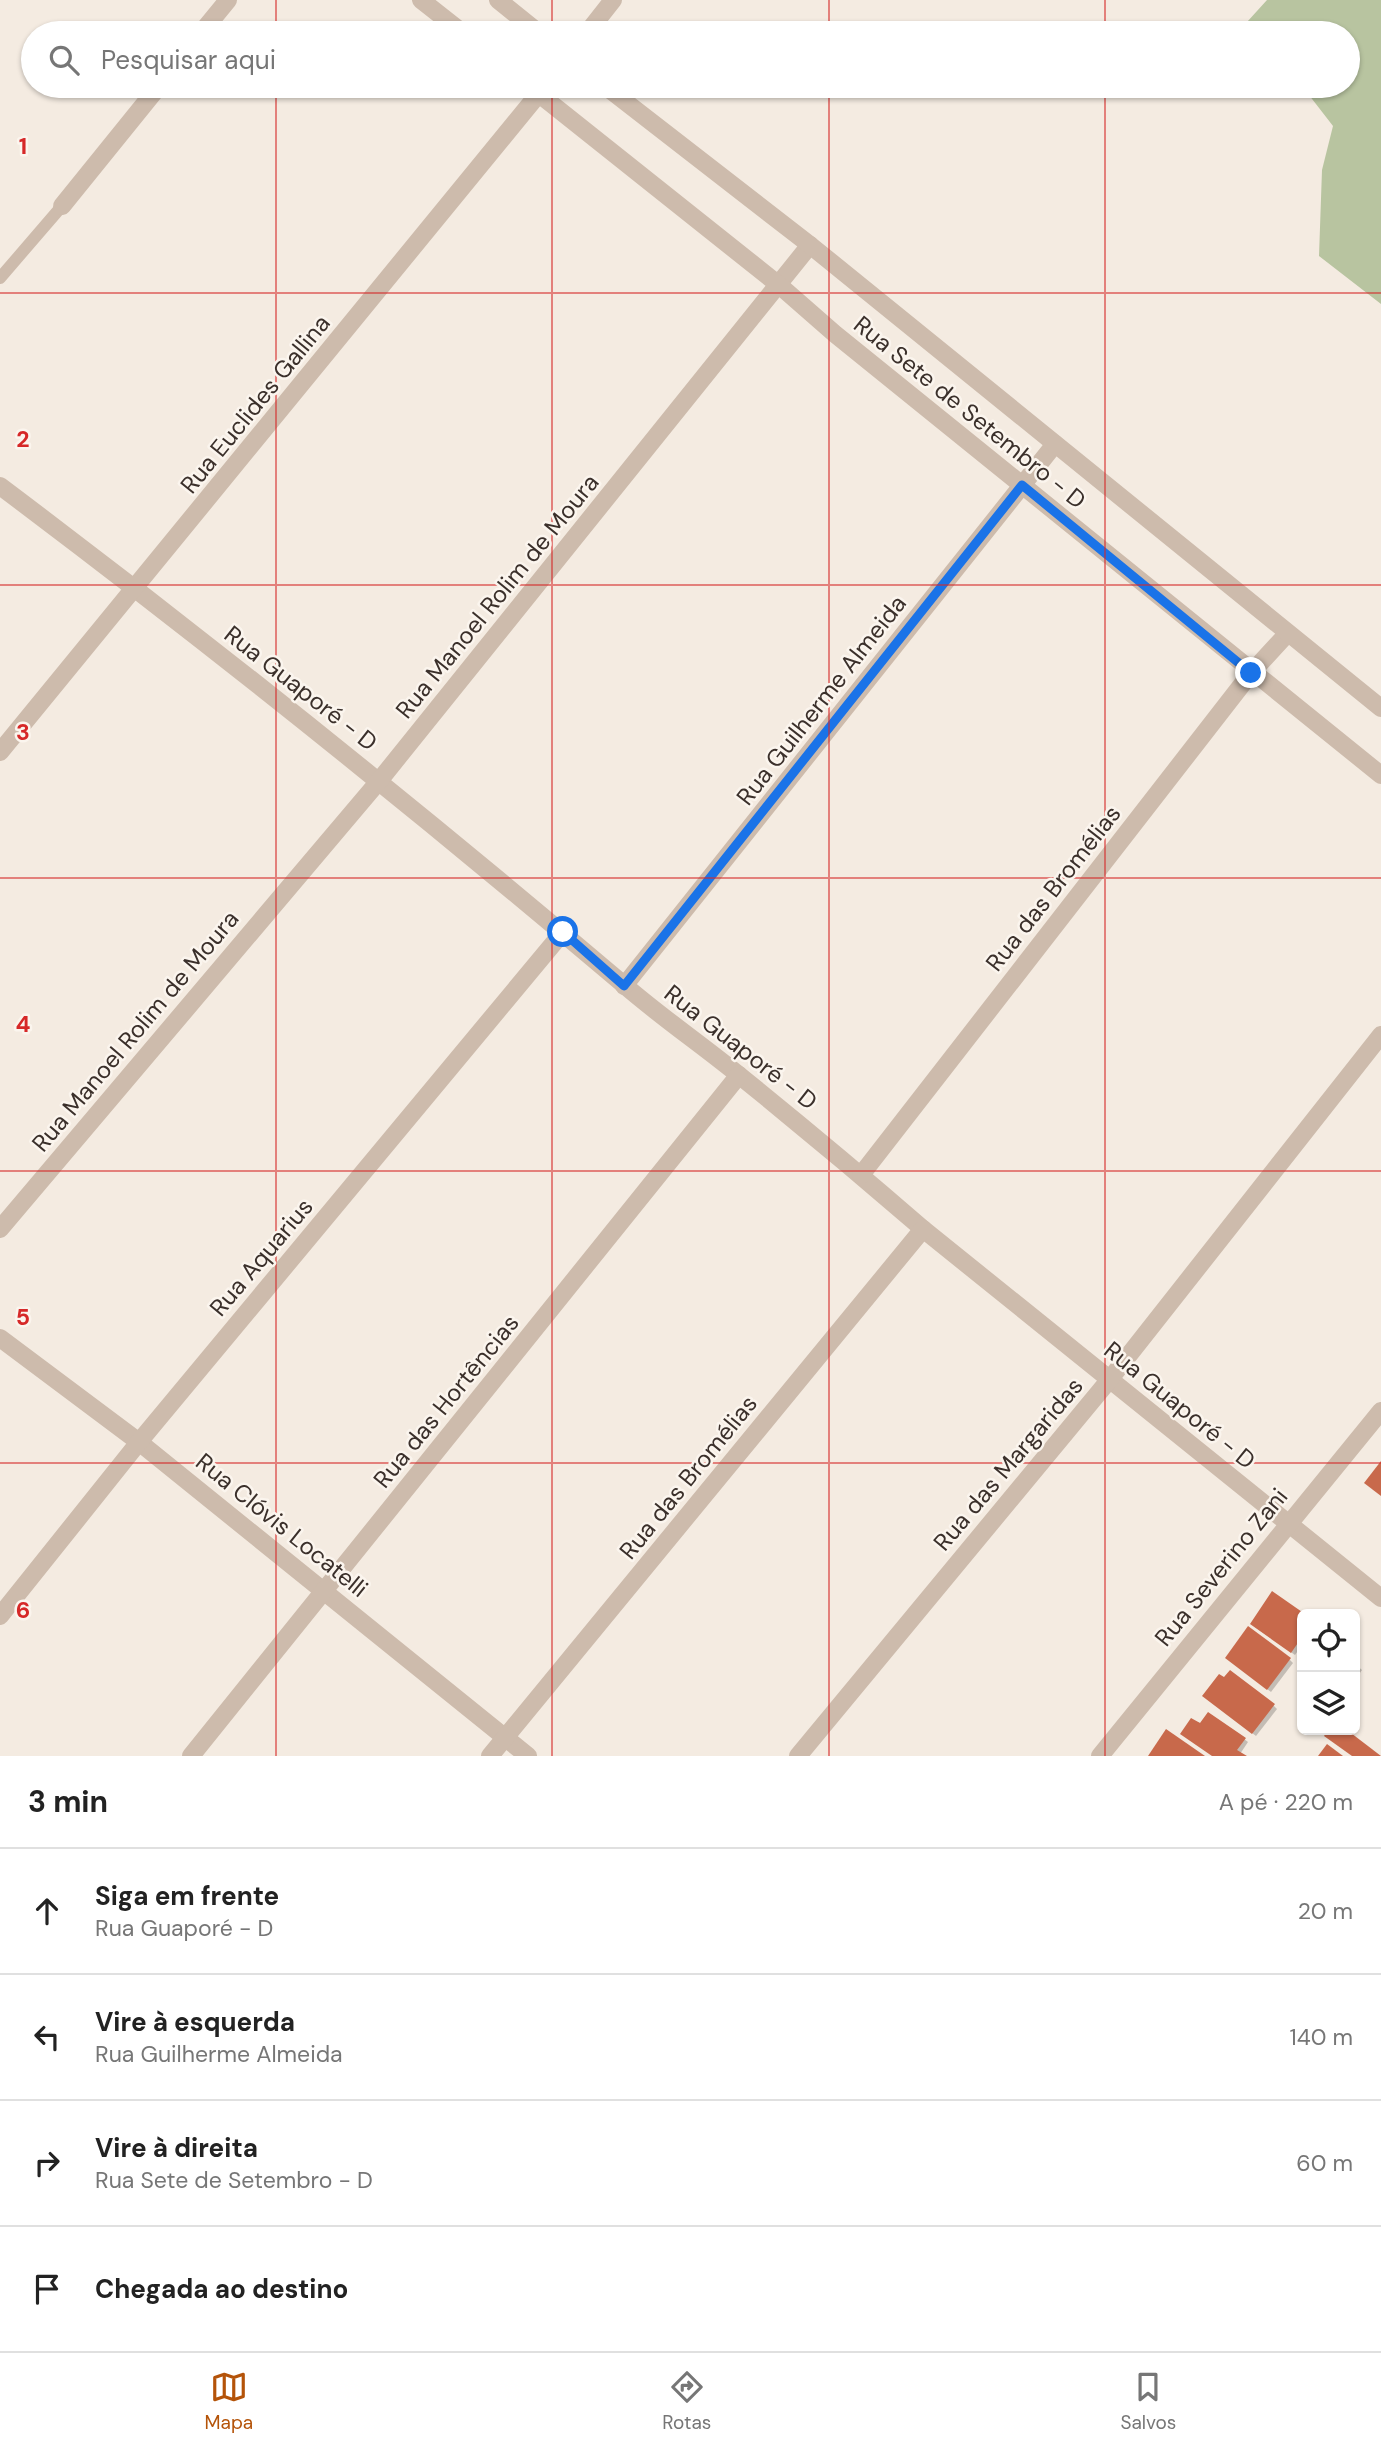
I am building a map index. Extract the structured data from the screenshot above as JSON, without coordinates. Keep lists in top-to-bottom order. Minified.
{"streets":{"street":["Rua Euclides Gallina","Rua Sete de Setembro - D","Rua Manoel Rolim de Moura","Rua Guaporé - D","Rua Guilherme Almeida","Rua das Bromélias","Rua Aquarius","Rua das Hortências","Rua das Margaridas","Rua Clóvis Locatelli","Rua Severino Zani"]},"crossings":[["Rua Euclides Gallina","Rua Guaporé - D"],["Rua Sete de Setembro - D","Rua Manoel Rolim de Moura"],["Rua Sete de Setembro - D","Rua Guilherme Almeida"],["Rua Sete de Setembro - D","Rua das Bromélias"],["Rua Manoel Rolim de Moura","Rua Guaporé - D"],["Rua Guaporé - D","Rua Guilherme Almeida"],["Rua Guaporé - D","Rua das Bromélias"],["Rua Guaporé - D","Rua Aquarius"],["Rua Guaporé - D","Rua das Hortências"],["Rua Guaporé - D","Rua das Margaridas"],["Rua Guaporé - D","Rua Severino Zani"],["Rua das Bromélias","Rua Clóvis Locatelli"],["Rua Aquarius","Rua Clóvis Locatelli"],["Rua das Hortências","Rua Clóvis Locatelli"]],"page":{"search":"Pesquisar aqui","heading":["3 min","A pé · 220 m"],"list":[["Siga em frente","Rua Guaporé - D","20 m"],["Vire à esquerda","Rua Guilherme Almeida","140 m"],["Vire à direita","Rua Sete de Setembro - D","60 m"],"Chegada ao destino"],"nav":["Mapa","Rotas","Salvos"]},"grid":{"rows":["1","2","3","4","5","6"]}}
